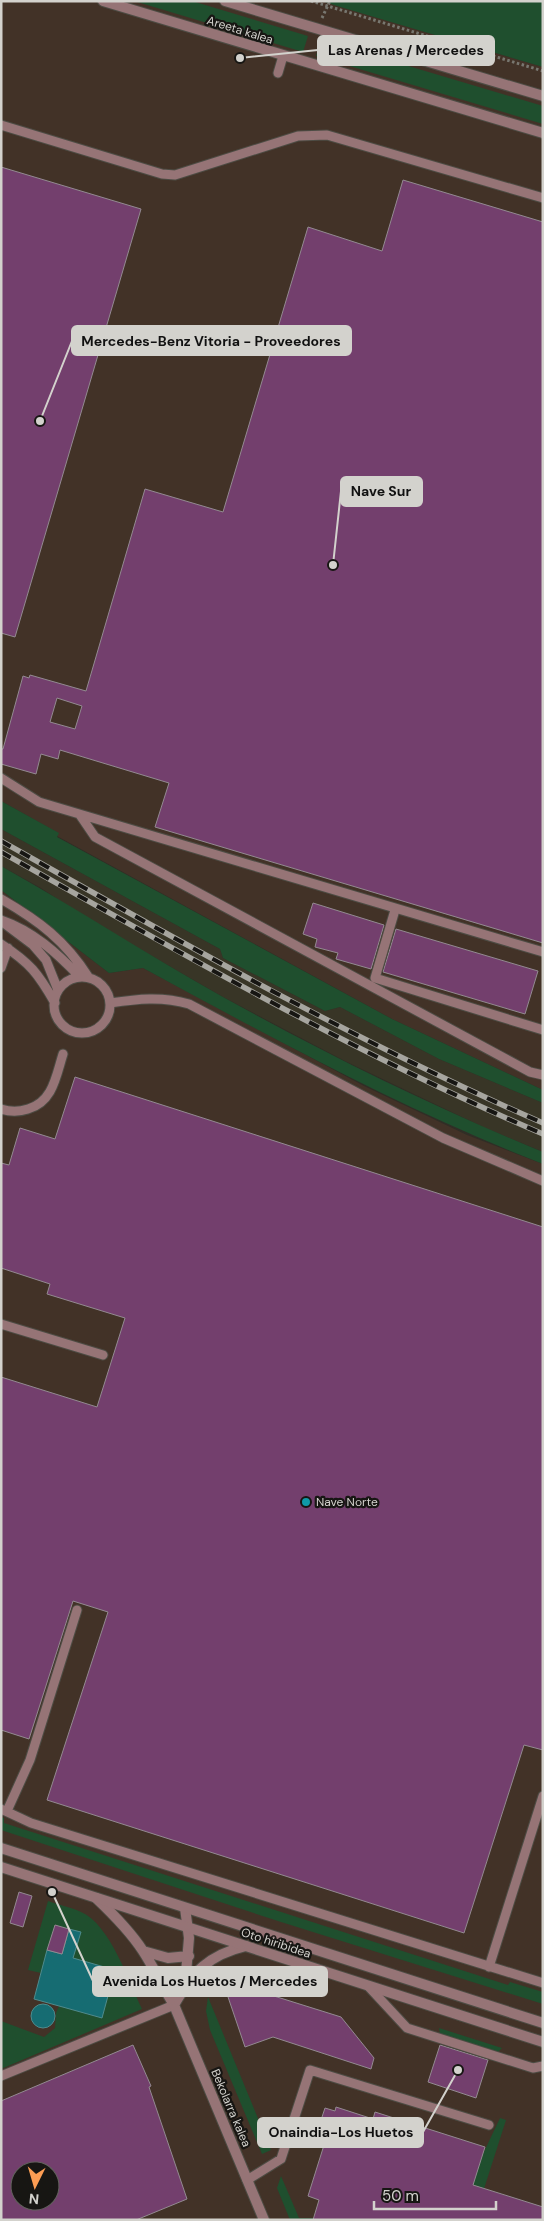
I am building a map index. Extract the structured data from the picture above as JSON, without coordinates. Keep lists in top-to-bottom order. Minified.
{"streets":{"street":["Areeta kalea","Oto hiribidea","Bekolarra kalea"]},"crossings":[["Oto hiribidea","Bekolarra kalea"]],"places":["Las Arenas / Mercedes","Mercedes-Benz Vitoria - Proveedores","Nave Sur","Nave Norte","Avenida Los Huetos / Mercedes","Onaindia-Los Huetos"],"scale_bar":"50 m","north":"bottom"}
